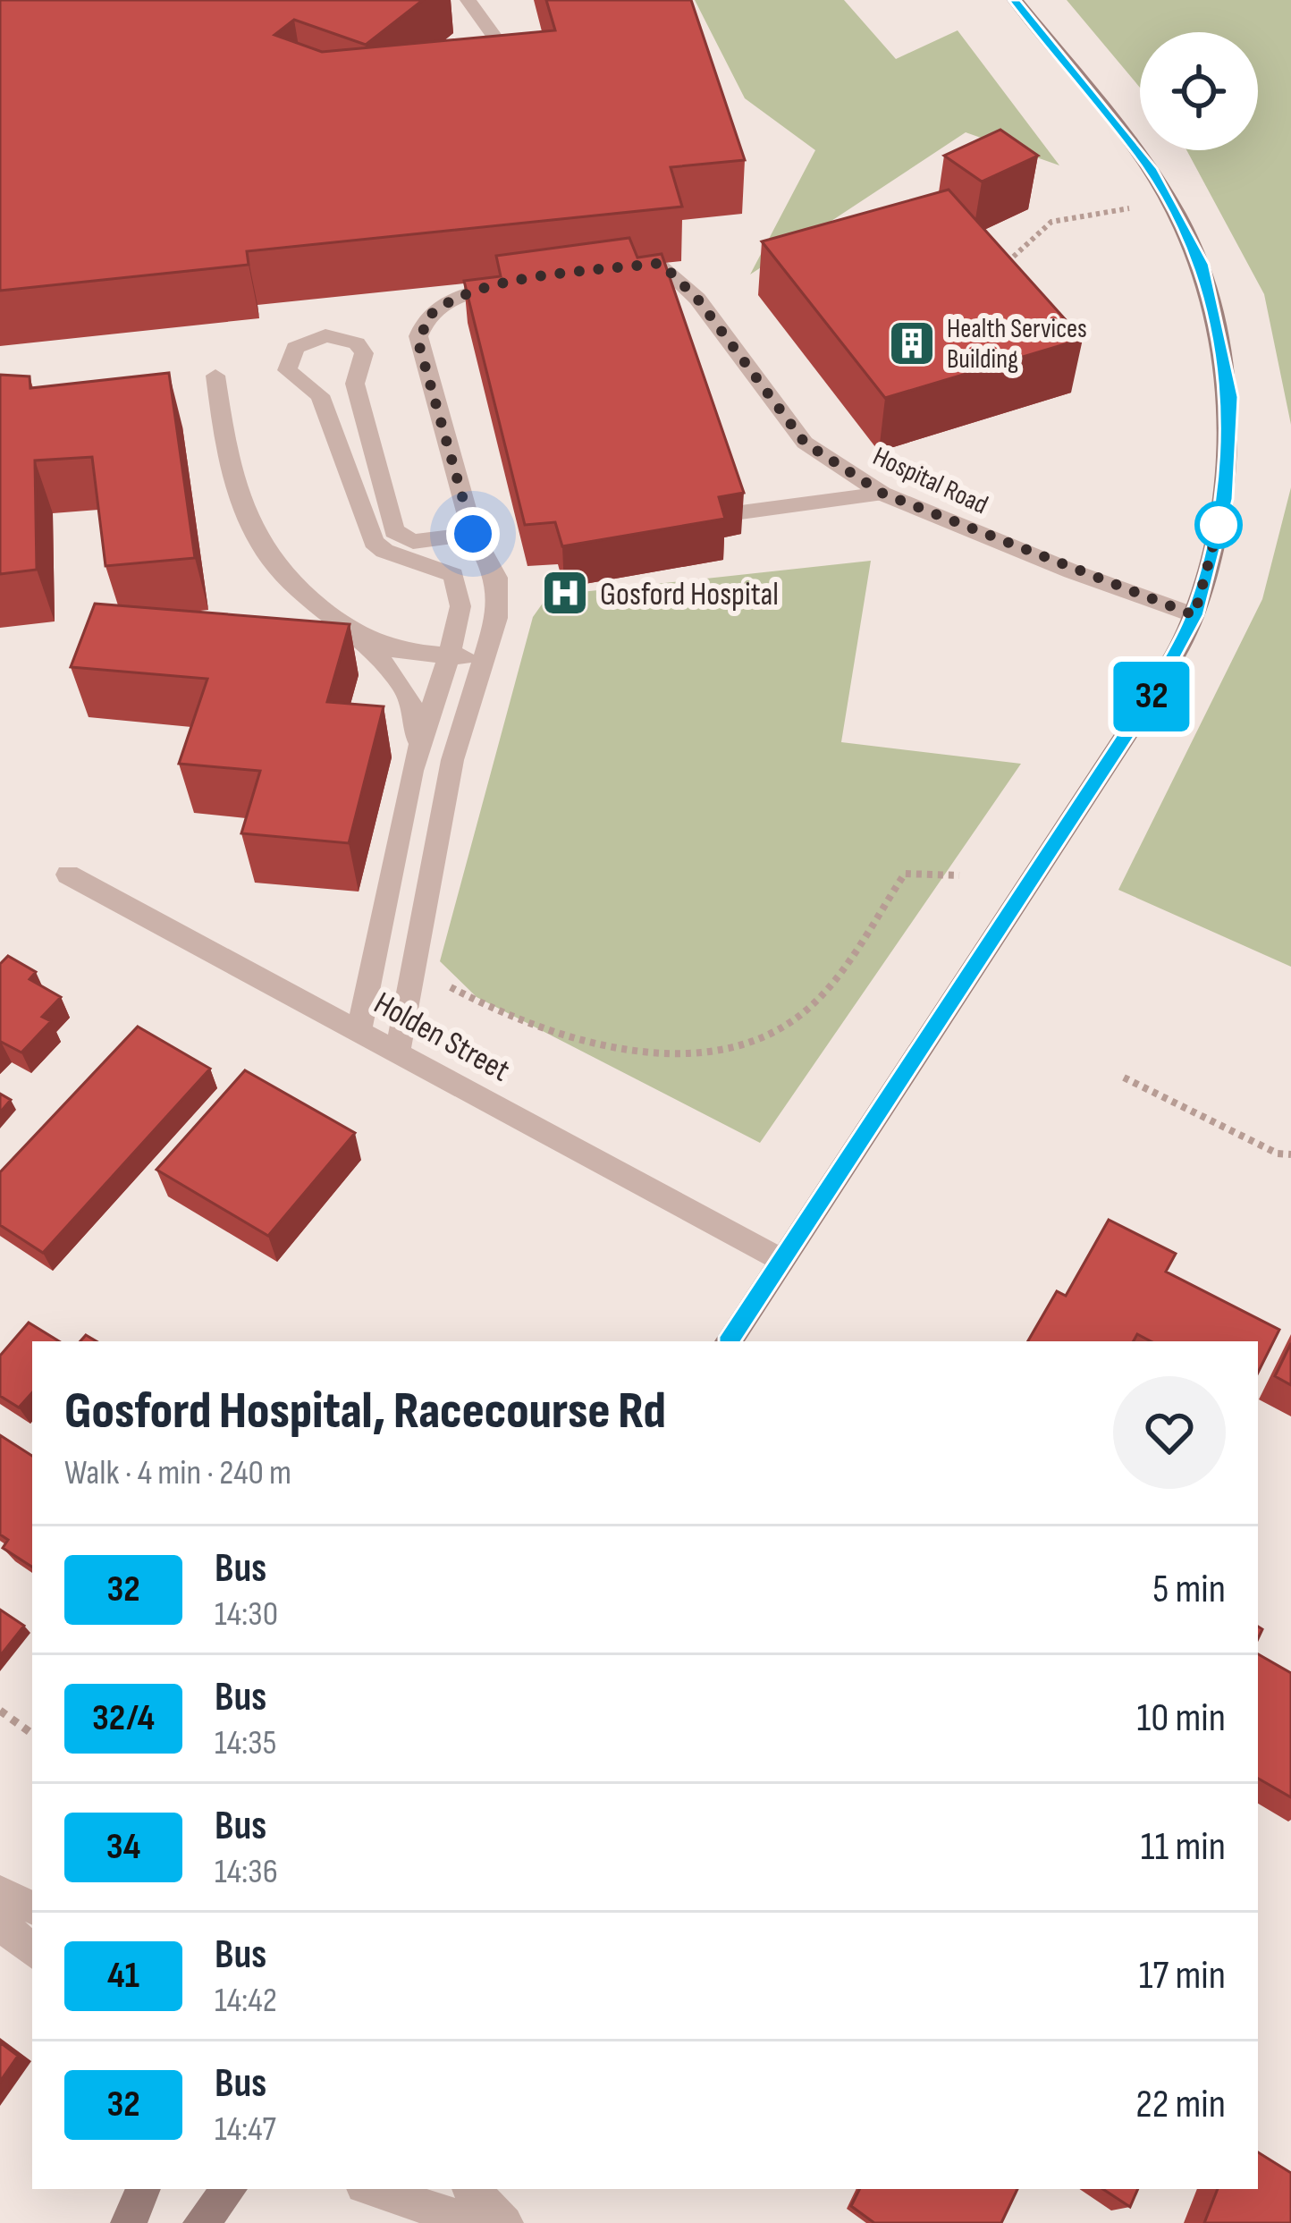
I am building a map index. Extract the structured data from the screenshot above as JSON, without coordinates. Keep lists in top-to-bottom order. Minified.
{"streets":{"street":["Hospital Road","Holden Street"]},"places":{"building":["Health Services Building"],"hospital":["Gosford Hospital"]},"lines":["bus line 32"],"page":{"on_map":"32","heading":["Gosford Hospital, Racecourse Rd","Walk · 4 min · 240 m"],"list":[{"mark":"32","name":"Bus","note":"14:30","value":"5 min"},{"mark":"32/4","name":"Bus","note":"14:35","value":"10 min"},{"mark":"34","name":"Bus","note":"14:36","value":"11 min"},{"mark":"41","name":"Bus","note":"14:42","value":"17 min"},{"mark":"32","name":"Bus","note":"14:47","value":"22 min"}]}}
